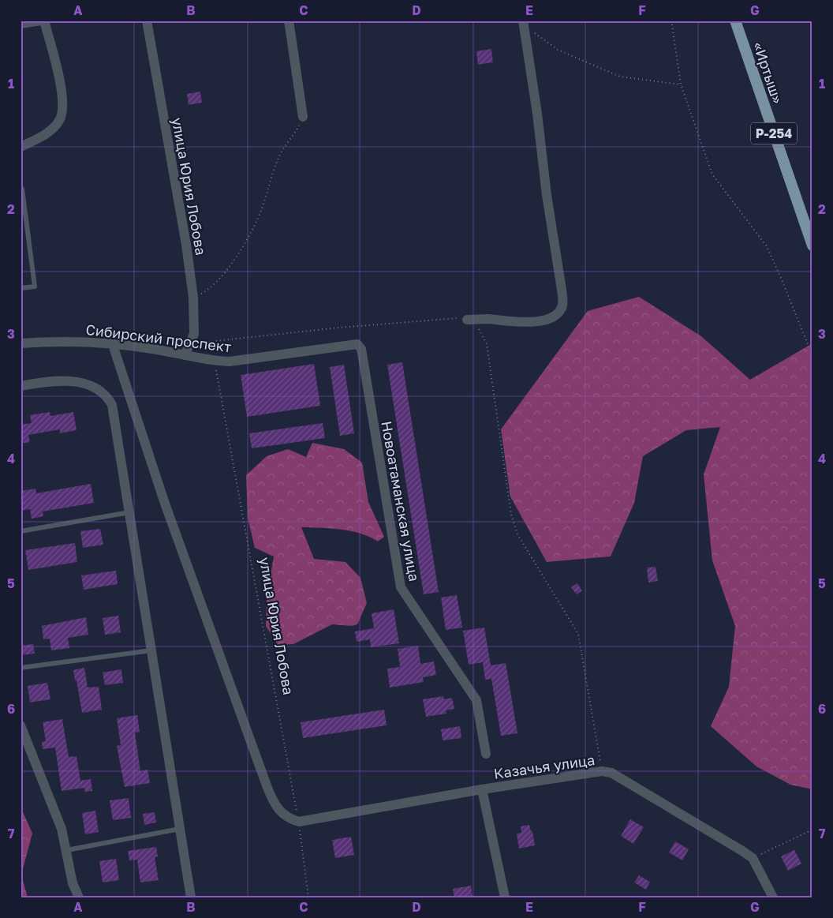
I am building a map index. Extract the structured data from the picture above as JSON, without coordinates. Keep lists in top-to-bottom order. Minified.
{"streets":{"highway":["«Иртыш»","Р-254"],"street":["улица Юрия Лобова","Сибирский проспект","Новоатаманская улица","Казачья улица"]},"crossings":[["улица Юрия Лобова","Сибирский проспект"],["улица Юрия Лобова","Казачья улица"],["Сибирский проспект","Новоатаманская улица"]],"grid":{"columns":["A","B","C","D","E","F","G"],"rows":["1","2","3","4","5","6","7"]}}
